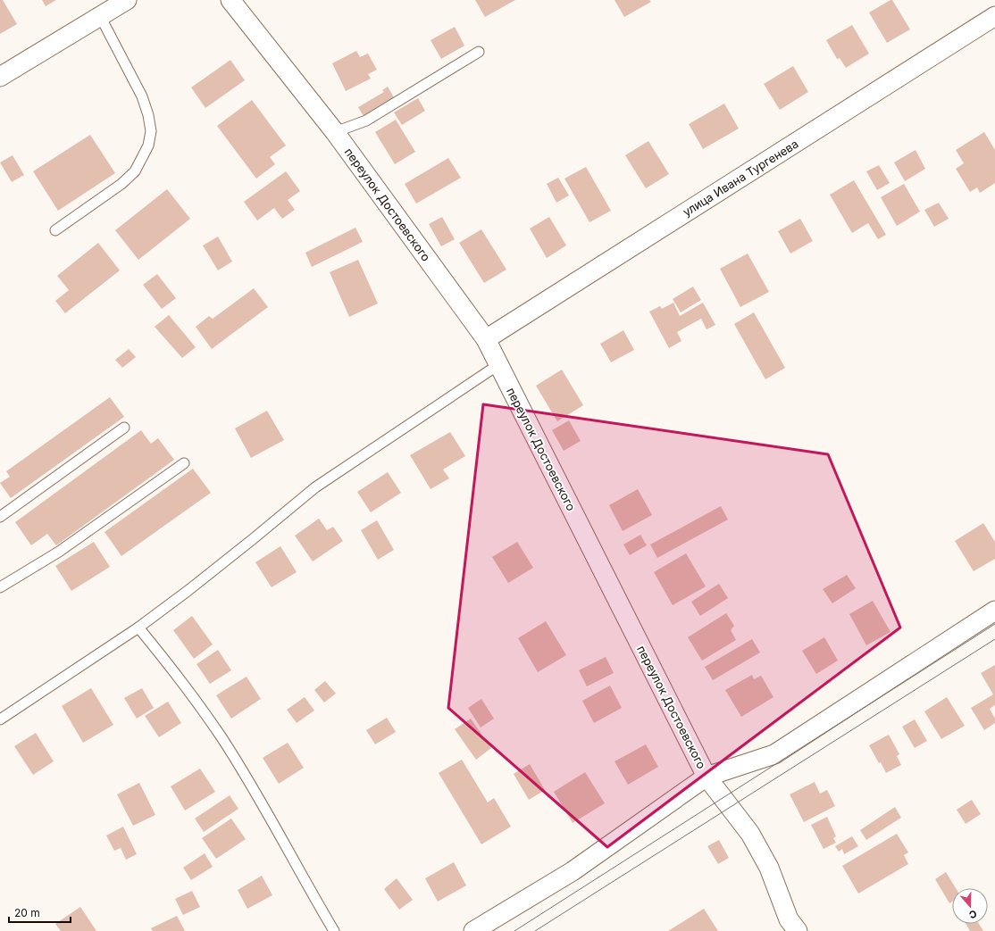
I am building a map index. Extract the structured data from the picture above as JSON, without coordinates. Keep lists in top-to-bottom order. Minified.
{"streets":{"street":["улица Ивана Тургенева","переулок Достоевского"]},"crossings":[["улица Ивана Тургенева","переулок Достоевского"]],"scale_bar":"20 m","north":"bottom"}
